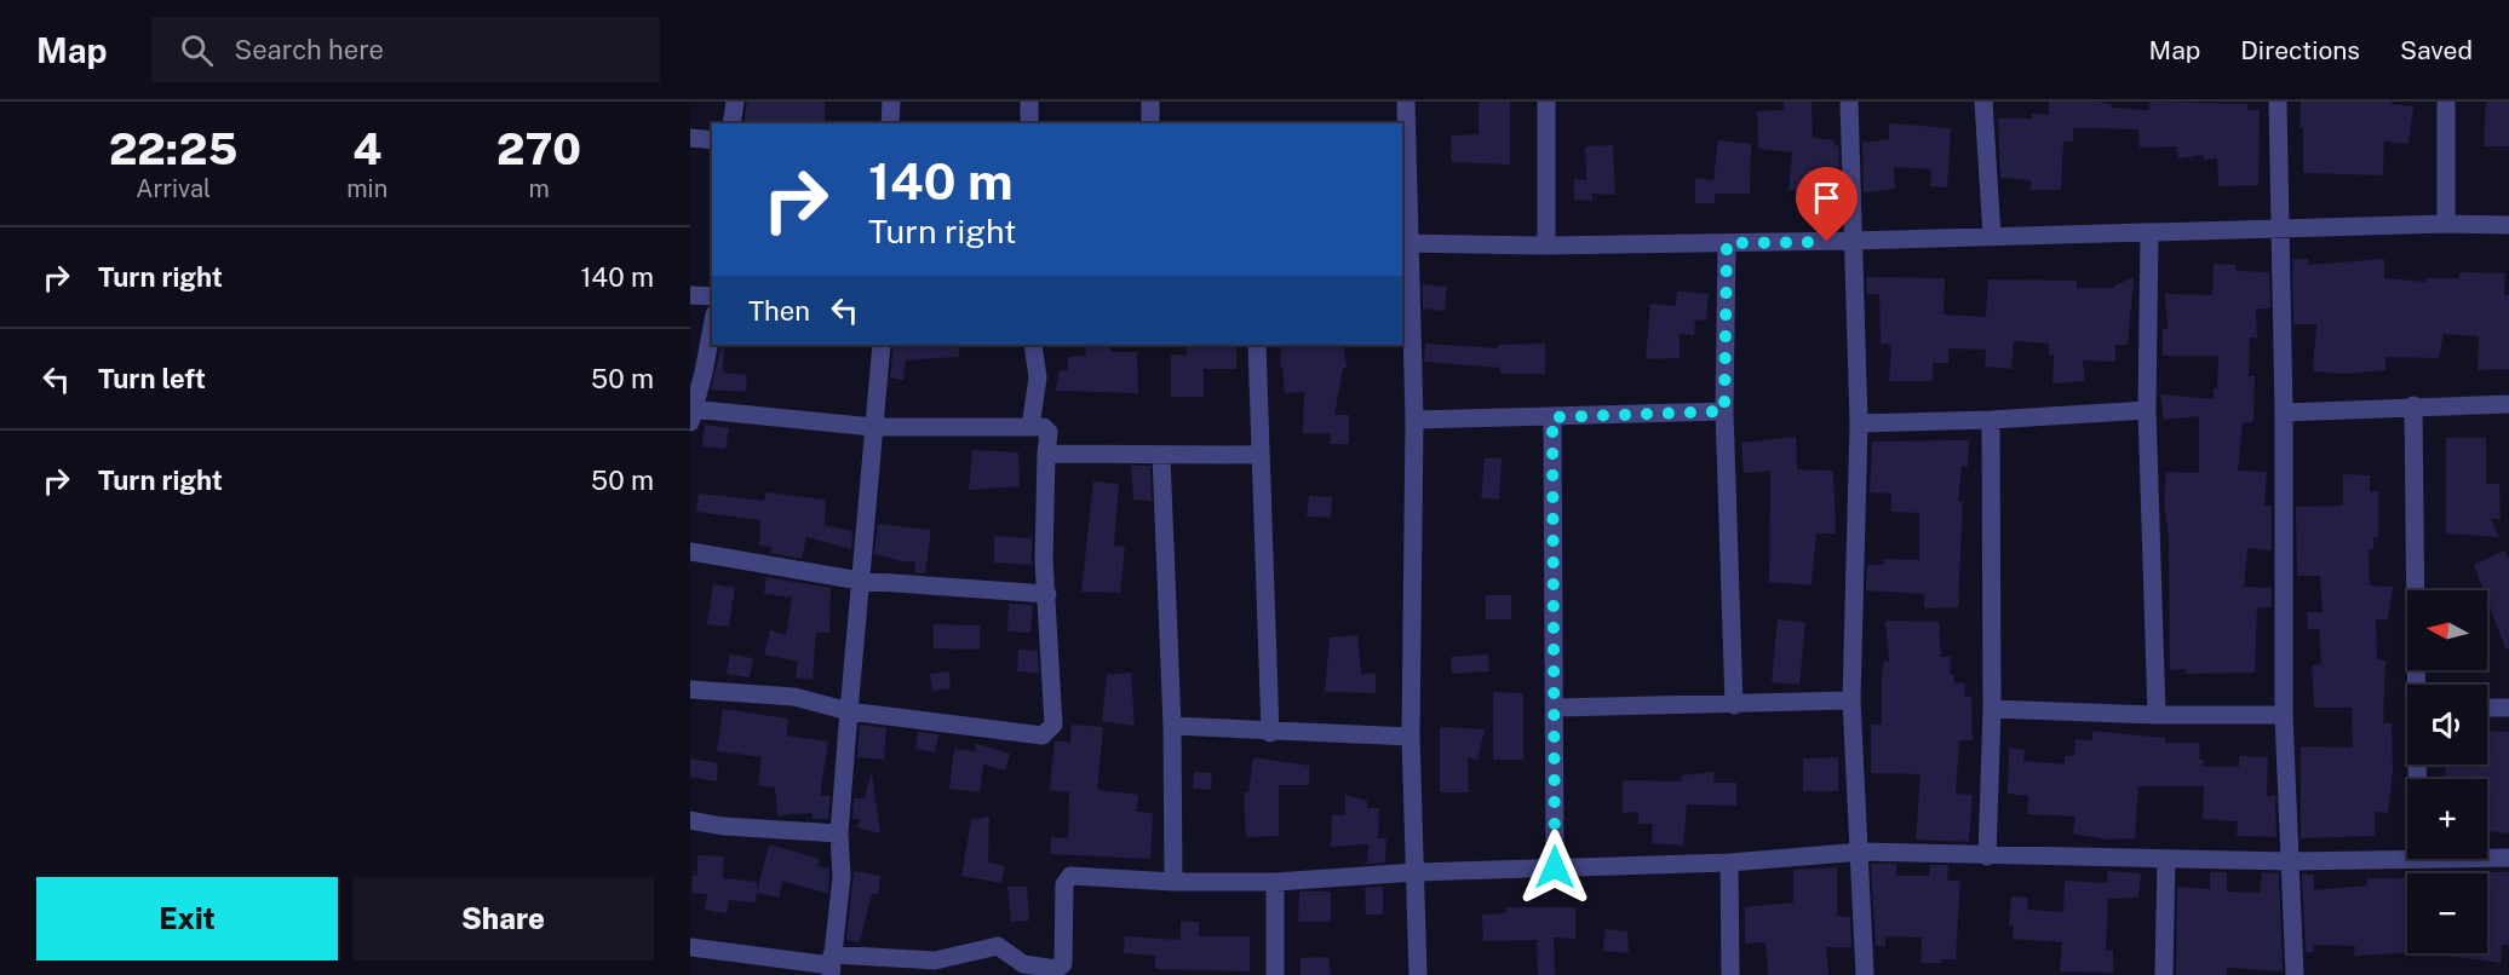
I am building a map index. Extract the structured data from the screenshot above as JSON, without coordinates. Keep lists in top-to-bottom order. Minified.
{"north":"left","page":{"header":"Map","search":"Search here","nav":["Map","Directions","Saved"],"eta":["22:25","Arrival","4","min","270","m"],"turn":["140 m","Turn right"],"list":[{"name":"Turn right","value":"140 m"},{"name":"Turn left","value":"50 m"},{"name":"Turn right","value":"50 m"}],"then":"Then","map_buttons":["+","−"],"buttons":["Exit","Share"]}}
